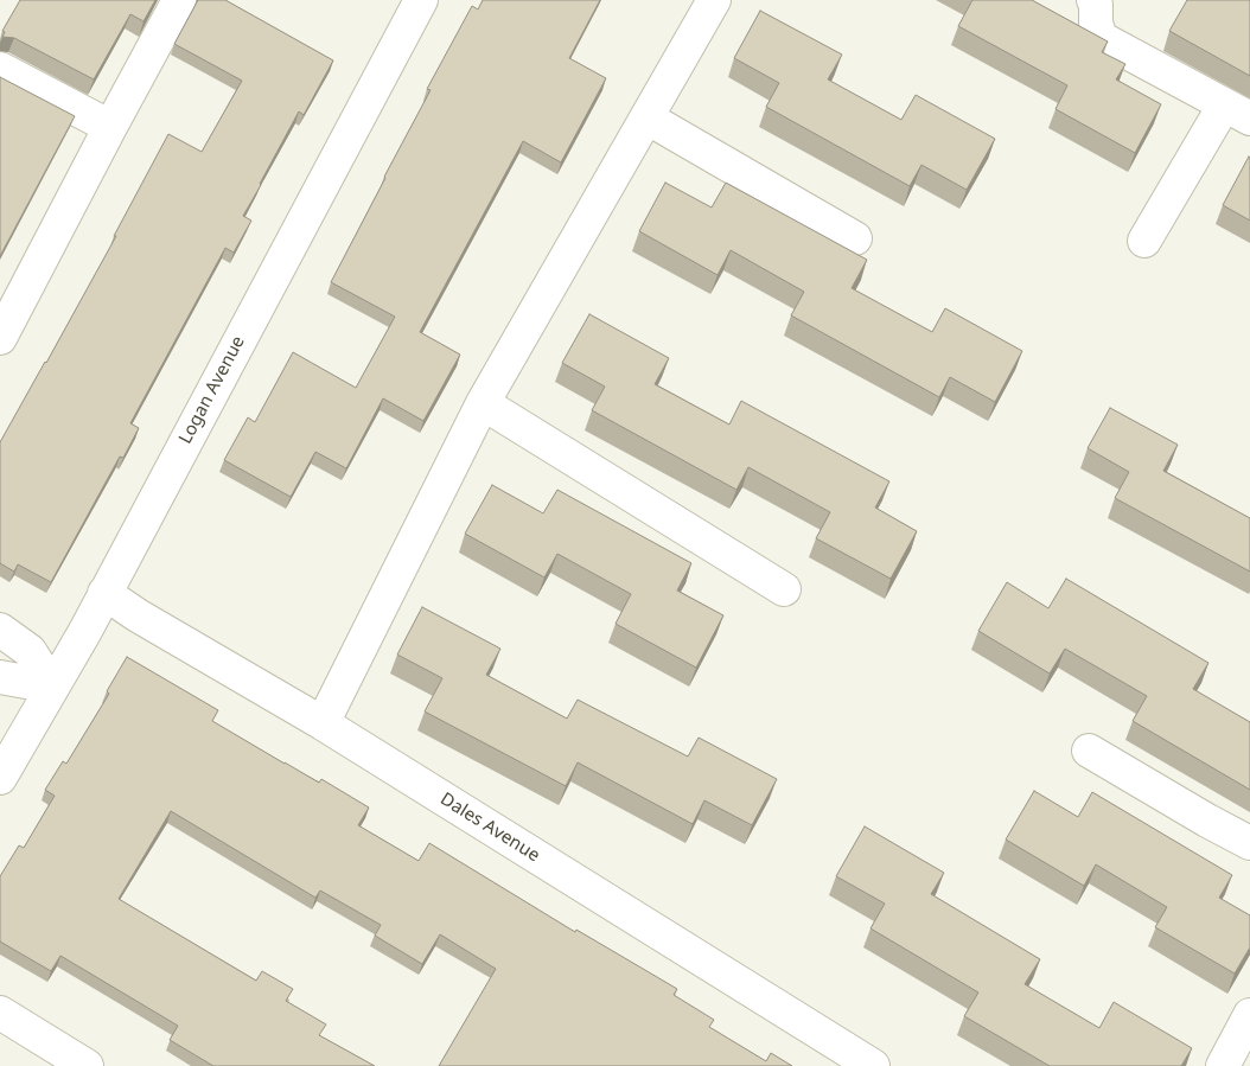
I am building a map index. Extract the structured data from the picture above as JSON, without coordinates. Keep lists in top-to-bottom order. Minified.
{"streets":{"street":["Logan Avenue","Dales Avenue"]},"crossings":[["Logan Avenue","Dales Avenue"]]}
